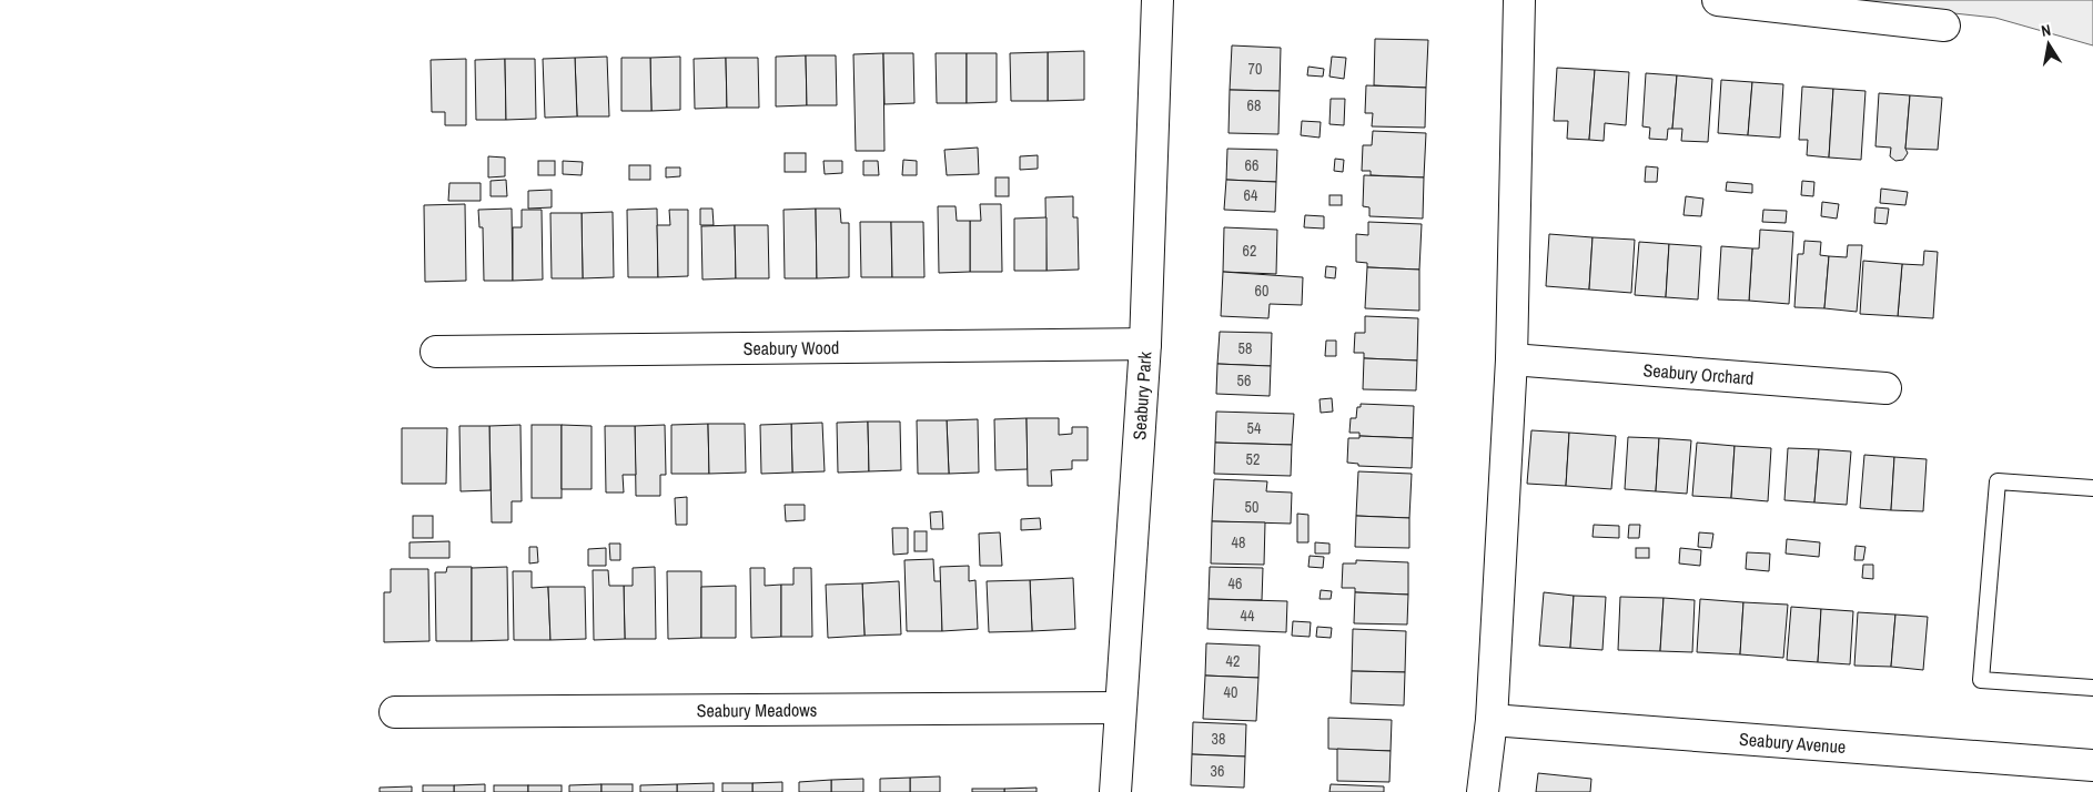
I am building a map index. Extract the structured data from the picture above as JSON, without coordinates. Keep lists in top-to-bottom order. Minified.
{"streets":{"street":["Seabury Wood","Seabury Orchard","Seabury Park","Seabury Meadows","Seabury Avenue"]},"crossings":[["Seabury Wood","Seabury Park"],["Seabury Park","Seabury Meadows"]],"house_numbers":["70","68","66","64","62","60","58","56","54","52","50","48","46","44","42","40","38","36"],"north":"top"}
